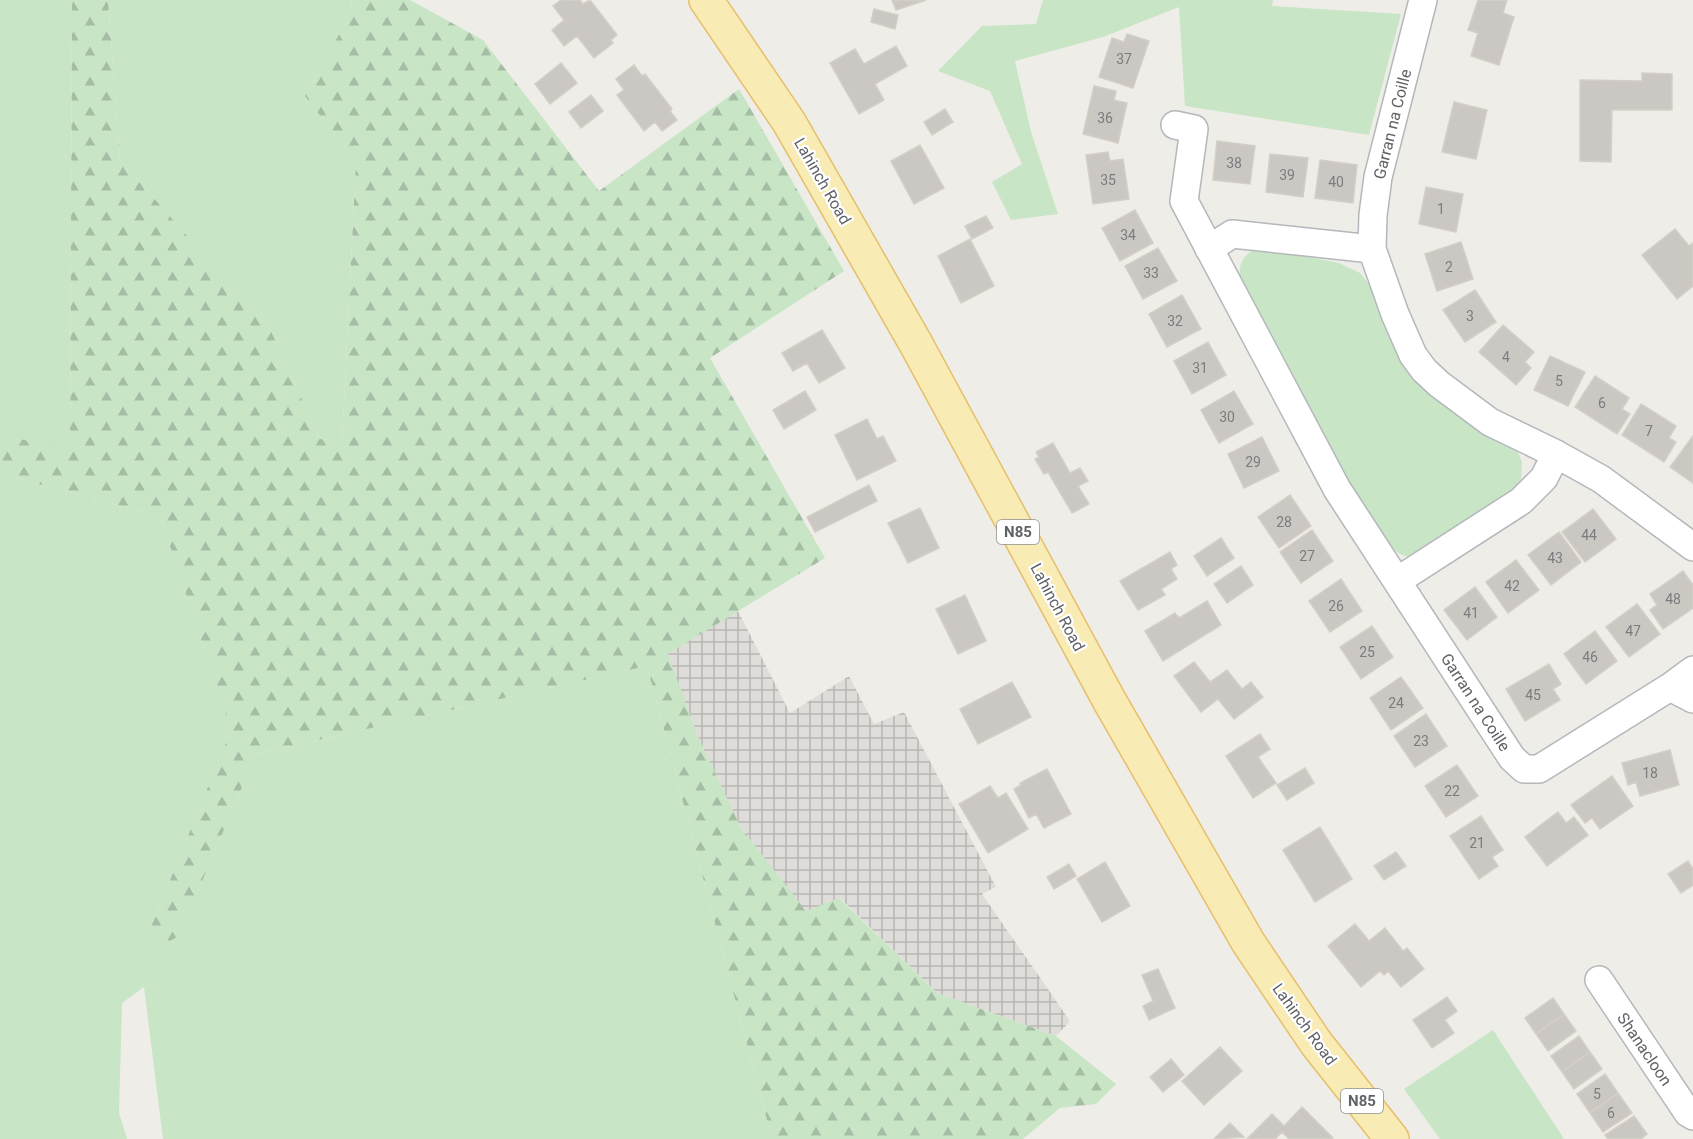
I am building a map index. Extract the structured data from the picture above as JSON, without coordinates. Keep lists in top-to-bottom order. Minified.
{"streets":{"main road":["Lahinch Road","N85"],"street":["Garran na Coille","Shanacloon"]},"house_numbers":["37","36","38","39","35","40","1","34","2","33","3","32","4","31","5","6","30","7","29","28","44","27","43","42","48","26","41","47","25","46","45","24","23","18","22","21","5","6"]}
